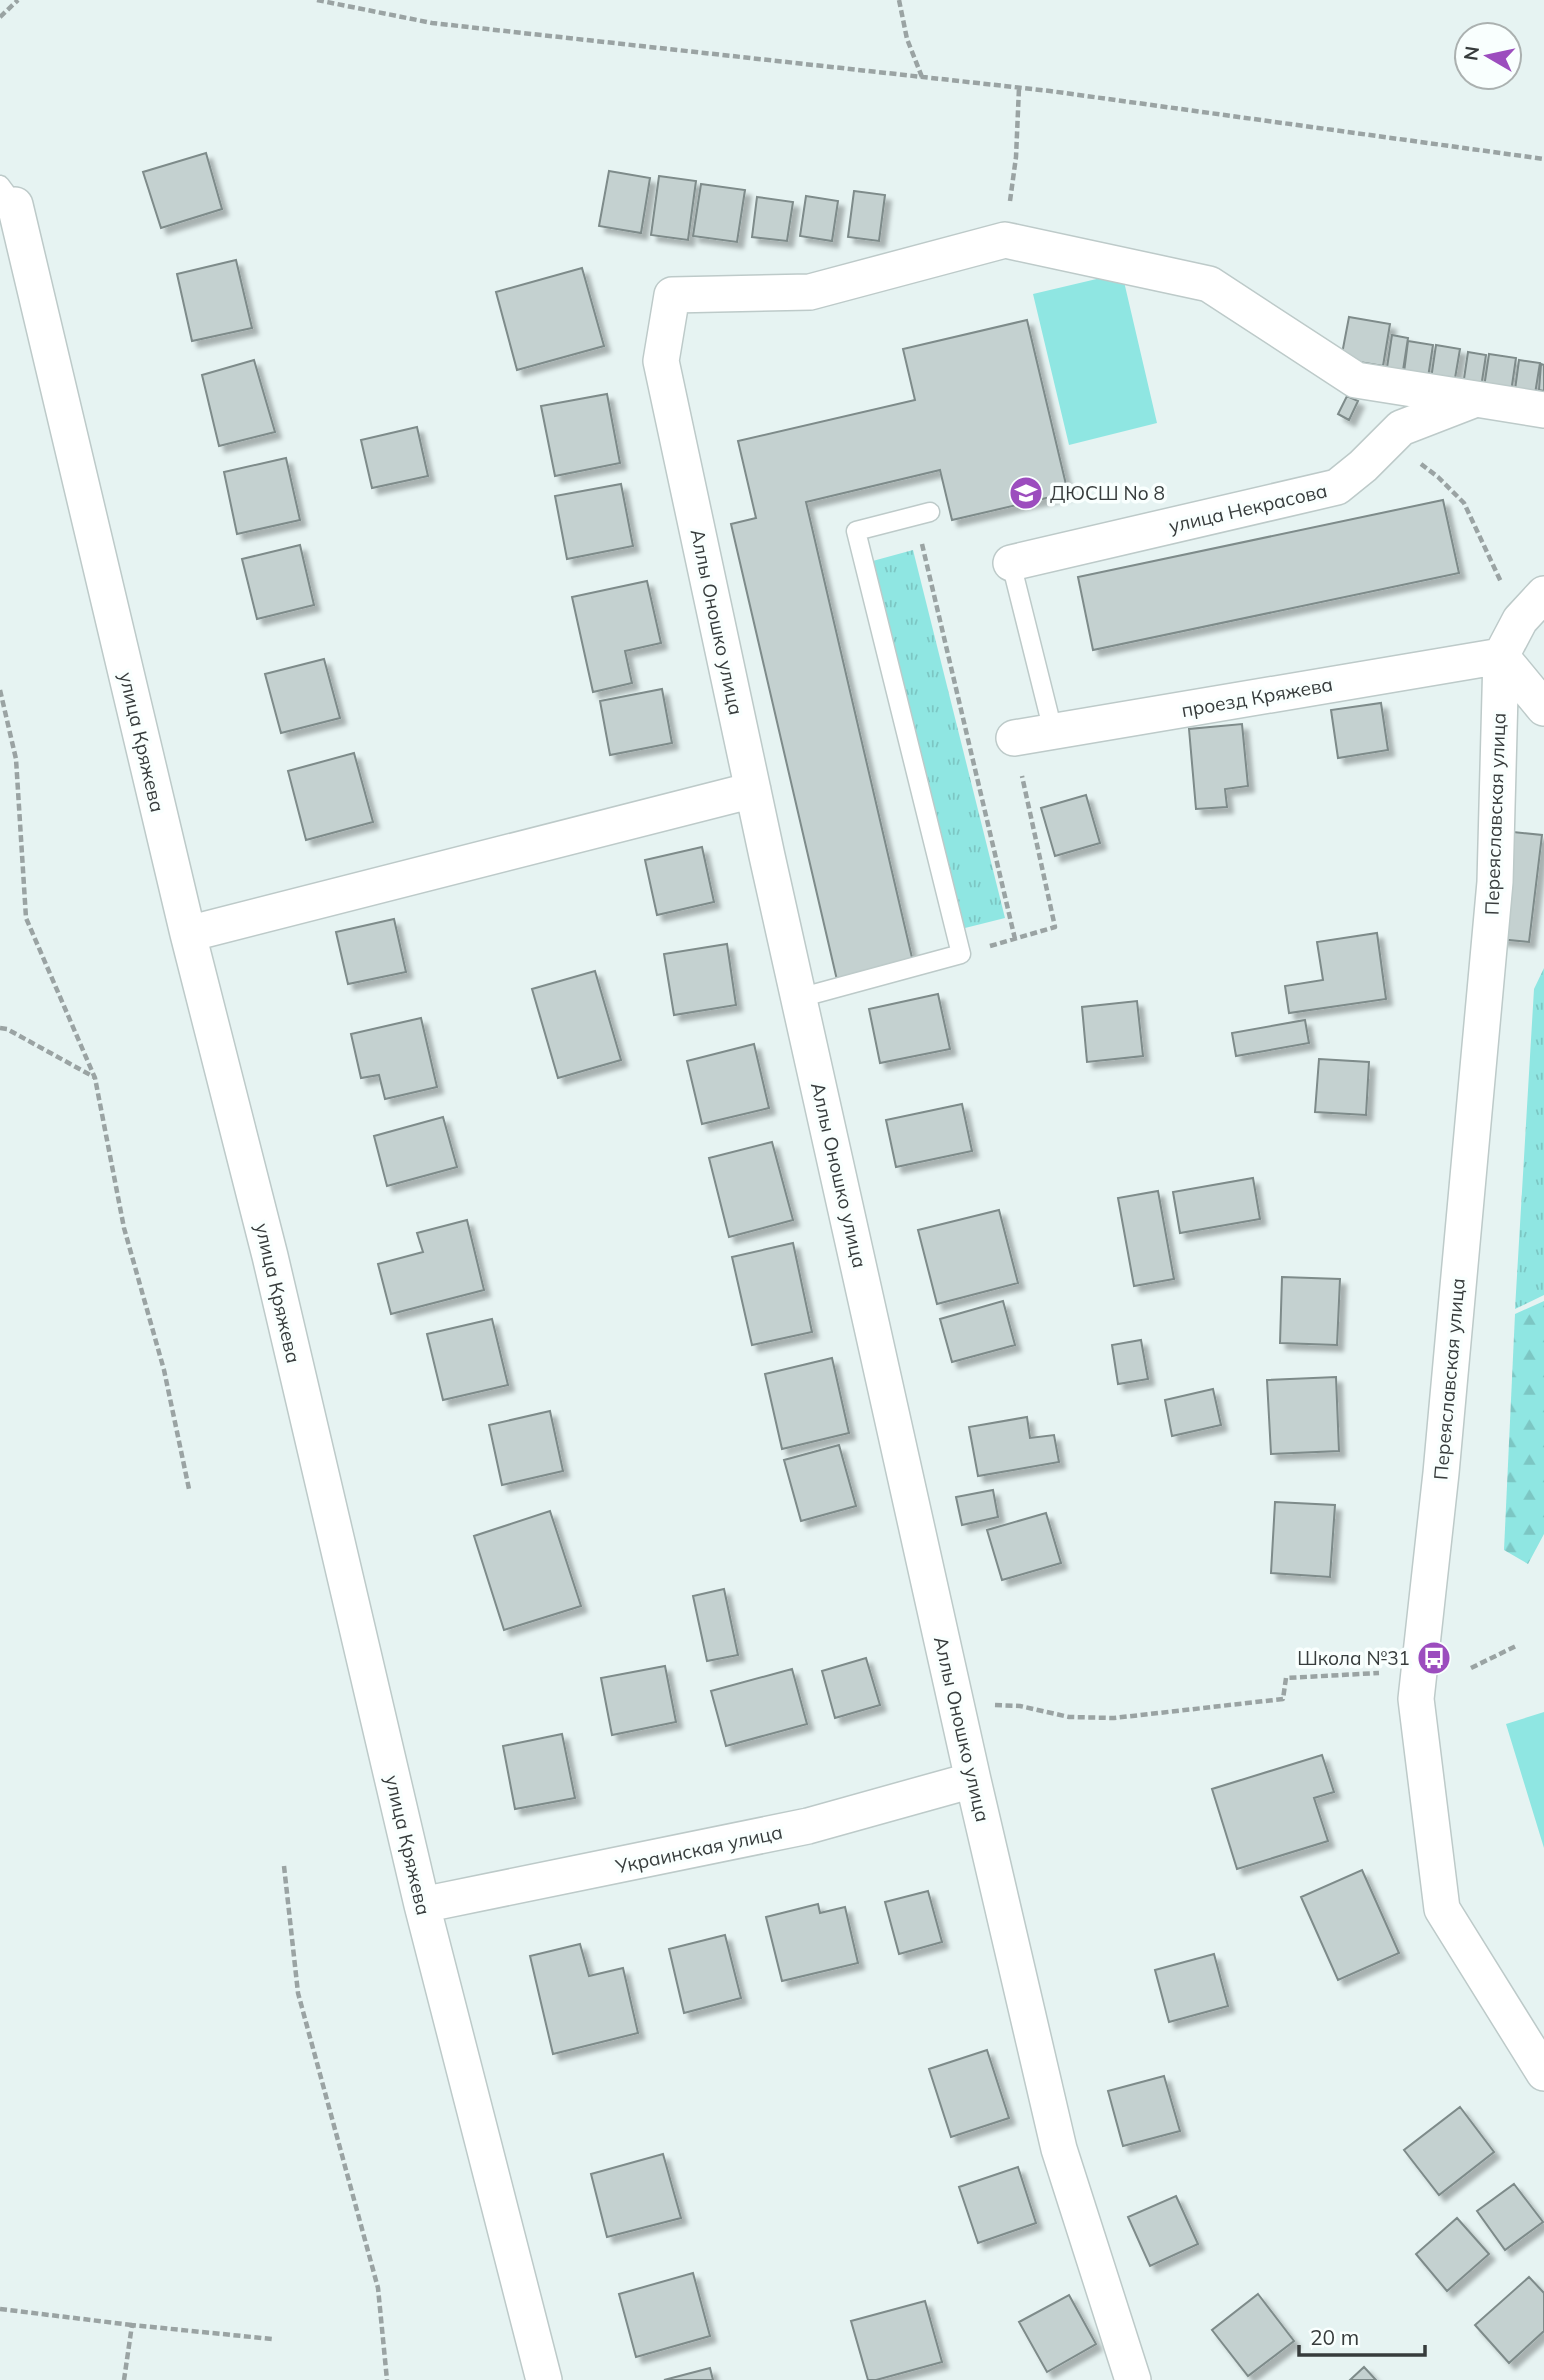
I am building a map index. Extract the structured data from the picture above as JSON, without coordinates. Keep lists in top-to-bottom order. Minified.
{"streets":{"street":["улица Некрасова","Аллы Оношко улица","проезд Кряжева","улица Кряжева","Переяславская улица","Украинская улица"]},"crossings":[["Аллы Оношко улица","Украинская улица"],["проезд Кряжева","Переяславская улица"],["улица Кряжева","Украинская улица"]],"places":{"school or university":["ДЮСШ No 8"],"bus stop":["Школа №31"]},"scale_bar":"20 m","north":"left"}
